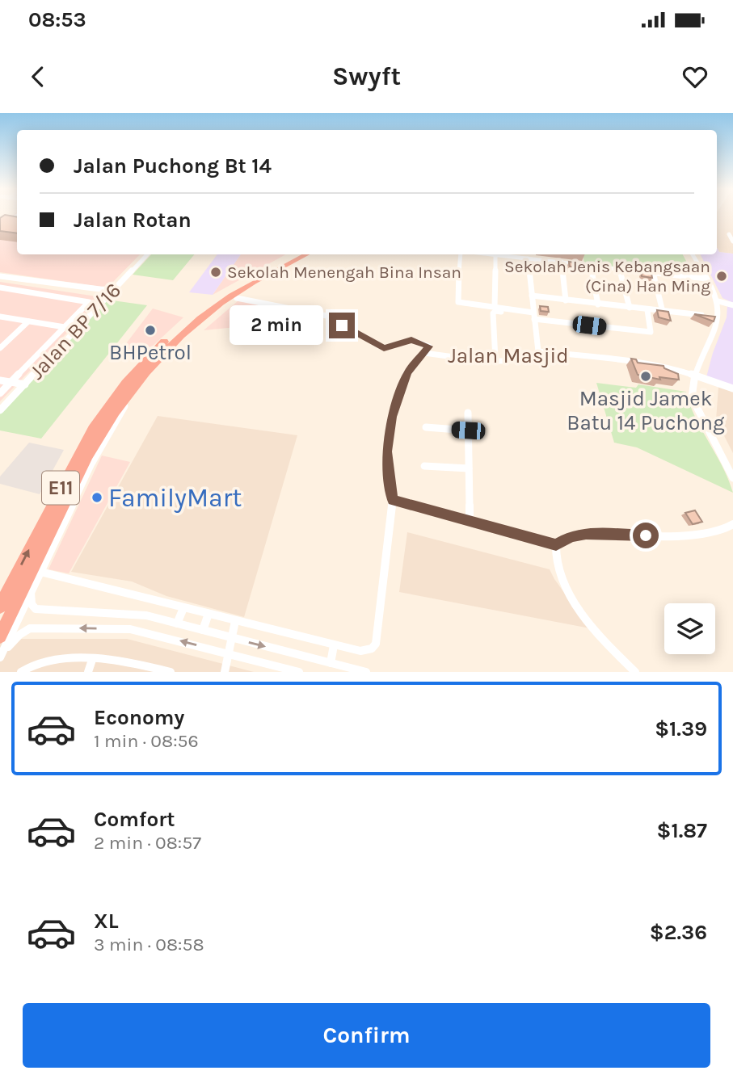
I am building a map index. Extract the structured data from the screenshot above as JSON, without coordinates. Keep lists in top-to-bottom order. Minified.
{"streets":{"highway":["E11"],"street":["Jalan BP 7/16","Jalan Masjid"]},"places":["Sekolah Menengah Bina Insan","Sekolah Jenis Kebangsaan (Cina) Han Ming","BHPetrol","Masjid Jamek Batu 14 Puchong","FamilyMart"],"page":{"status":"08:53","header":"Swyft","banner":["Jalan Puchong Bt 14","Jalan Rotan"],"bubble":"2 min","list":[{"name":"Economy","note":"1 min · 08:56","value":"$1.39"},{"name":"Comfort","note":"2 min · 08:57","value":"$1.87"},{"name":"XL","note":"3 min · 08:58","value":"$2.36"}],"buttons":"Confirm"}}
